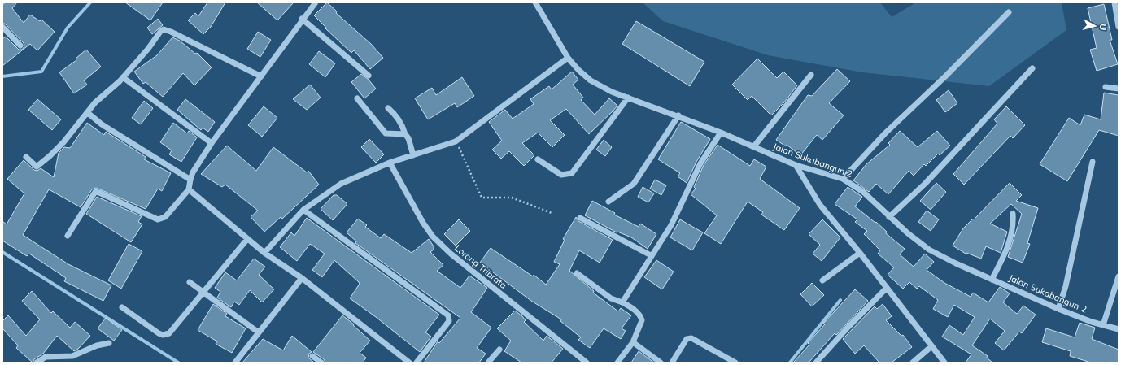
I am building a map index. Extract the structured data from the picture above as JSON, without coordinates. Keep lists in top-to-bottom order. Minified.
{"streets":{"street":["Jalan Sukabangun 2","Lorong Tribrata"]},"north":"right"}
